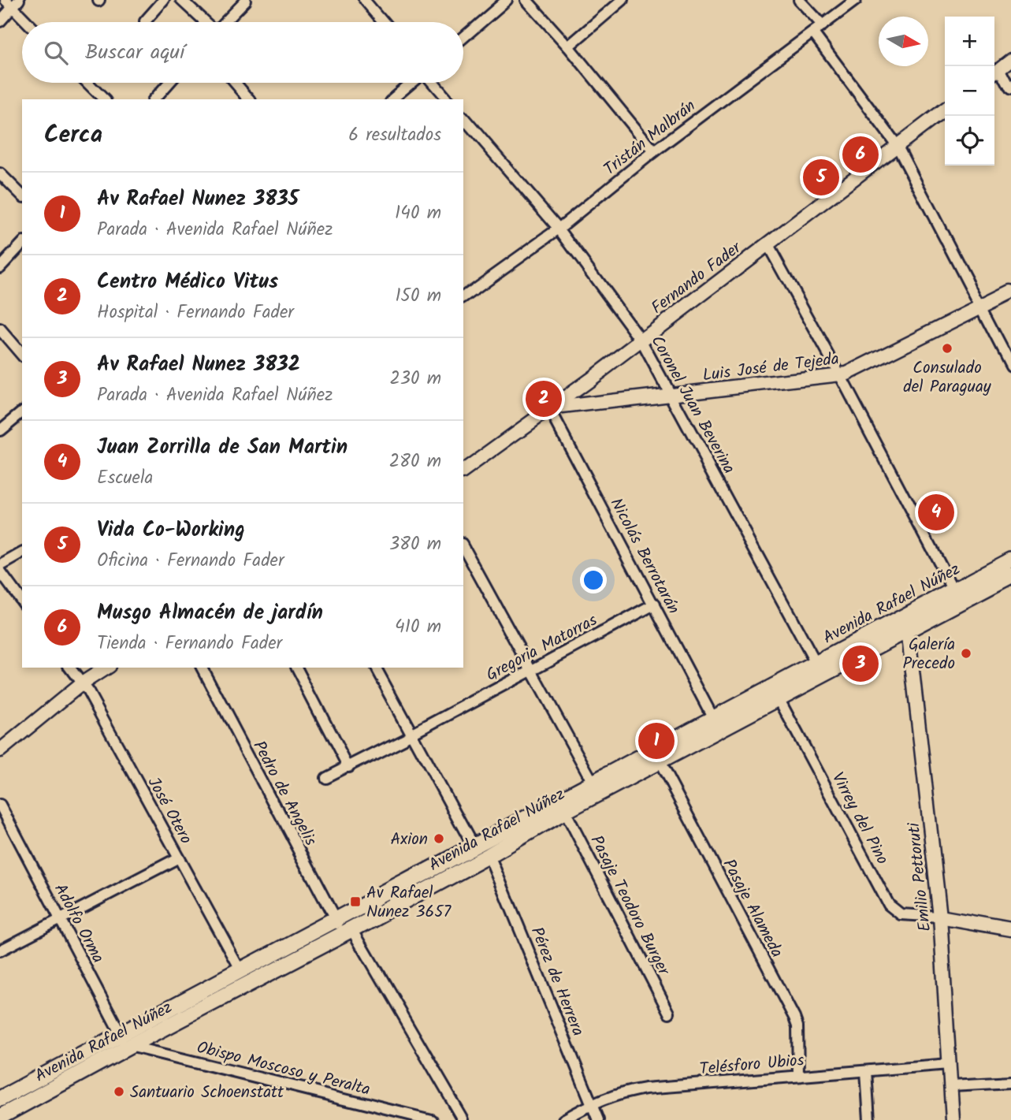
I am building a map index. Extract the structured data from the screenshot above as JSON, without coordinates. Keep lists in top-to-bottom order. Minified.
{"streets":{"main road":["Fernando Fader","Luis José de Tejeda","Avenida Rafael Núñez","Emilio Pettoruti"],"street":["Tristán Malbrán","Coronel Juan Beverina","Nicolás Berrotarán","Gregoria Matorras","Pedro de Angelis","José Otero","Virrey del Pino","Pasaje Teodoro Burger","Pasaje Alameda","Adolfo Orma","Pérez de Herrera","Telésforo Ubios","Obispo Moscoso y Peralta"]},"crossings":[["Tristán Malbrán","Coronel Juan Beverina"],["Fernando Fader","Luis José de Tejeda"],["Fernando Fader","Coronel Juan Beverina"],["Fernando Fader","Nicolás Berrotarán"],["Luis José de Tejeda","Coronel Juan Beverina"],["Luis José de Tejeda","Nicolás Berrotarán"],["Coronel Juan Beverina","Avenida Rafael Núñez"],["Nicolás Berrotarán","Avenida Rafael Núñez"],["Nicolás Berrotarán","Gregoria Matorras"],["Avenida Rafael Núñez","Pedro de Angelis"],["Avenida Rafael Núñez","José Otero"],["Avenida Rafael Núñez","Virrey del Pino"],["Avenida Rafael Núñez","Emilio Pettoruti"],["Avenida Rafael Núñez","Pasaje Teodoro Burger"],["Avenida Rafael Núñez","Pasaje Alameda"],["Avenida Rafael Núñez","Adolfo Orma"],["Avenida Rafael Núñez","Pérez de Herrera"],["Avenida Rafael Núñez","Obispo Moscoso y Peralta"],["Virrey del Pino","Emilio Pettoruti"],["Emilio Pettoruti","Telésforo Ubios"],["Pasaje Alameda","Telésforo Ubios"],["Adolfo Orma","Obispo Moscoso y Peralta"],["Pérez de Herrera","Telésforo Ubios"]],"places":{"other":["Consulado del Paraguay","Galería Precedo","Axion","Santuario Schoenstatt"],"transit":["Av Rafael Nunez 3657"]},"north":"right","page":{"map_buttons":["+","−"],"search":"Buscar aquí","heading":["Cerca","6 resultados"],"pins":["6","5","2","4","3","1"],"list":[{"mark":"1","name":"Av Rafael Nunez 3835","note":"Parada · Avenida Rafael Núñez","value":"140 m"},{"mark":"2","name":"Centro Médico Vitus","note":"Hospital · Fernando Fader","value":"150 m"},{"mark":"3","name":"Av Rafael Nunez 3832","note":"Parada · Avenida Rafael Núñez","value":"230 m"},{"mark":"4","name":"Juan Zorrilla de San Martin","note":"Escuela","value":"280 m"},{"mark":"5","name":"Vida Co-Working","note":"Oficina · Fernando Fader","value":"380 m"},{"mark":"6","name":"Musgo Almacén de jardín","note":"Tienda · Fernando Fader","value":"410 m"}]}}
